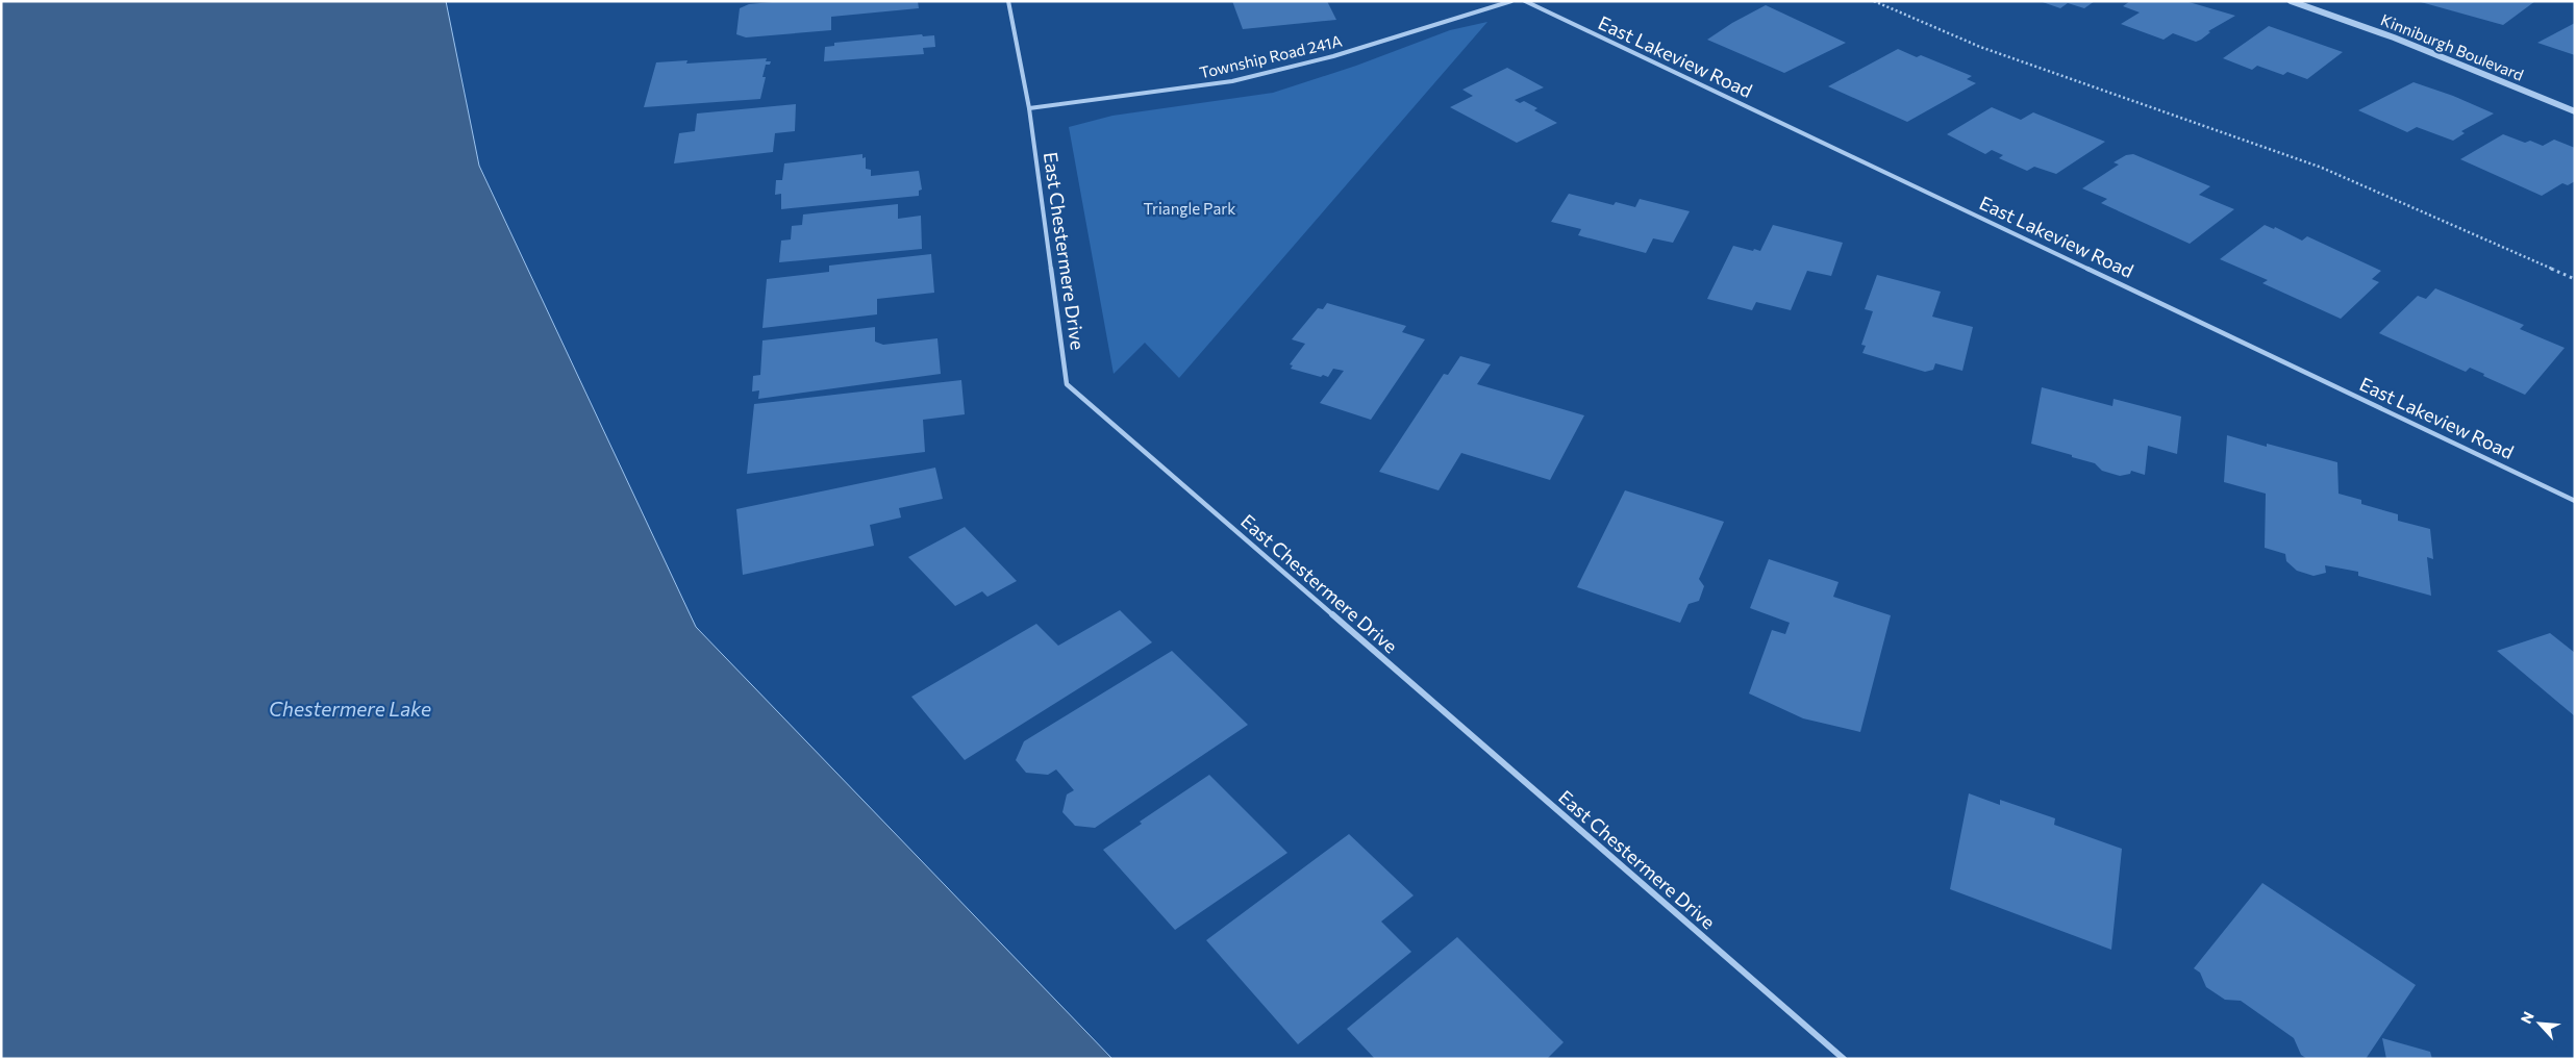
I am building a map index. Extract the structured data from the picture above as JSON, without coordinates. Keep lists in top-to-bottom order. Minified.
{"streets":{"street":["Kinniburgh Boulevard","Township Road 241A","East Lakeview Road","East Chestermere Drive"]},"crossings":[["Township Road 241A","East Chestermere Drive"]],"water":["Chestermere Lake"],"parks":["Triangle Park"],"north":"top left"}
